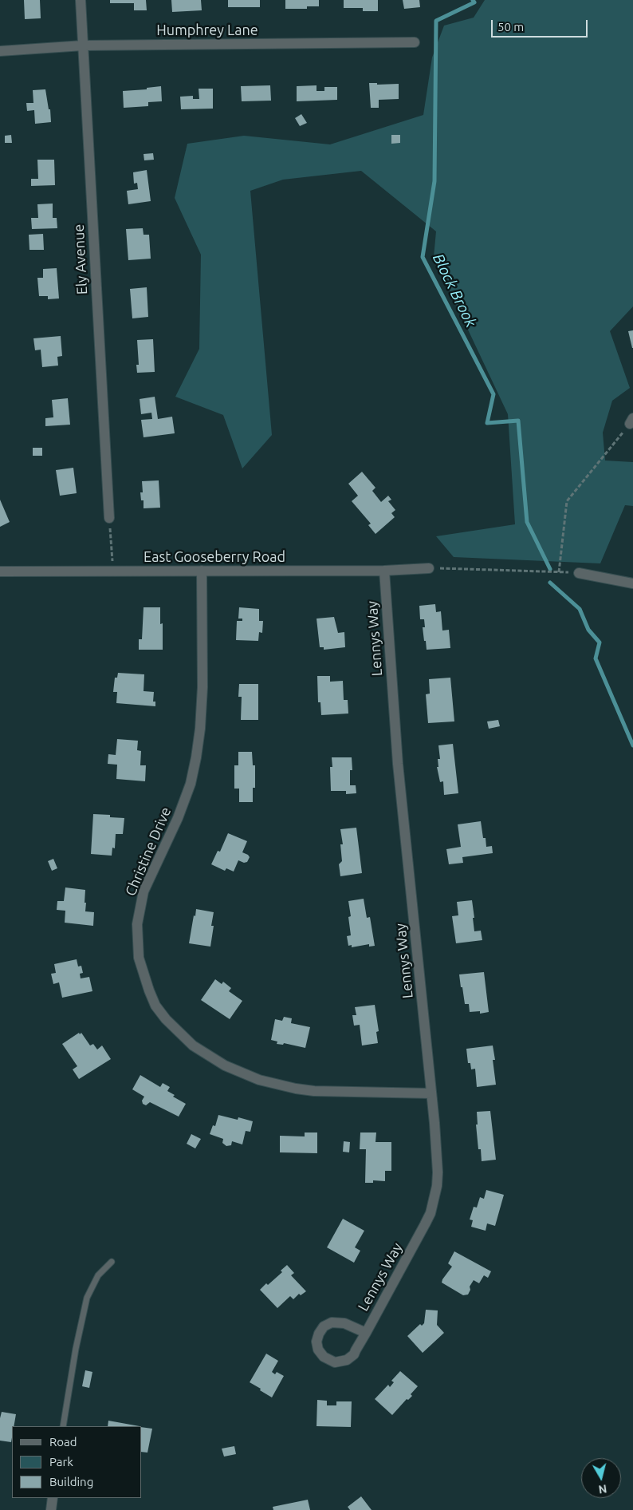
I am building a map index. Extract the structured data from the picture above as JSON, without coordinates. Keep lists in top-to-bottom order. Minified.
{"streets":{"street":["Humphrey Lane","Ely Avenue","East Gooseberry Road","Lennys Way","Christine Drive"]},"crossings":[["Humphrey Lane","Ely Avenue"],["East Gooseberry Road","Lennys Way"],["East Gooseberry Road","Christine Drive"],["Lennys Way","Christine Drive"]],"water":["Block Brook"],"legend":["Road","Park","Building"],"scale_bar":"50 m","north":"bottom"}
